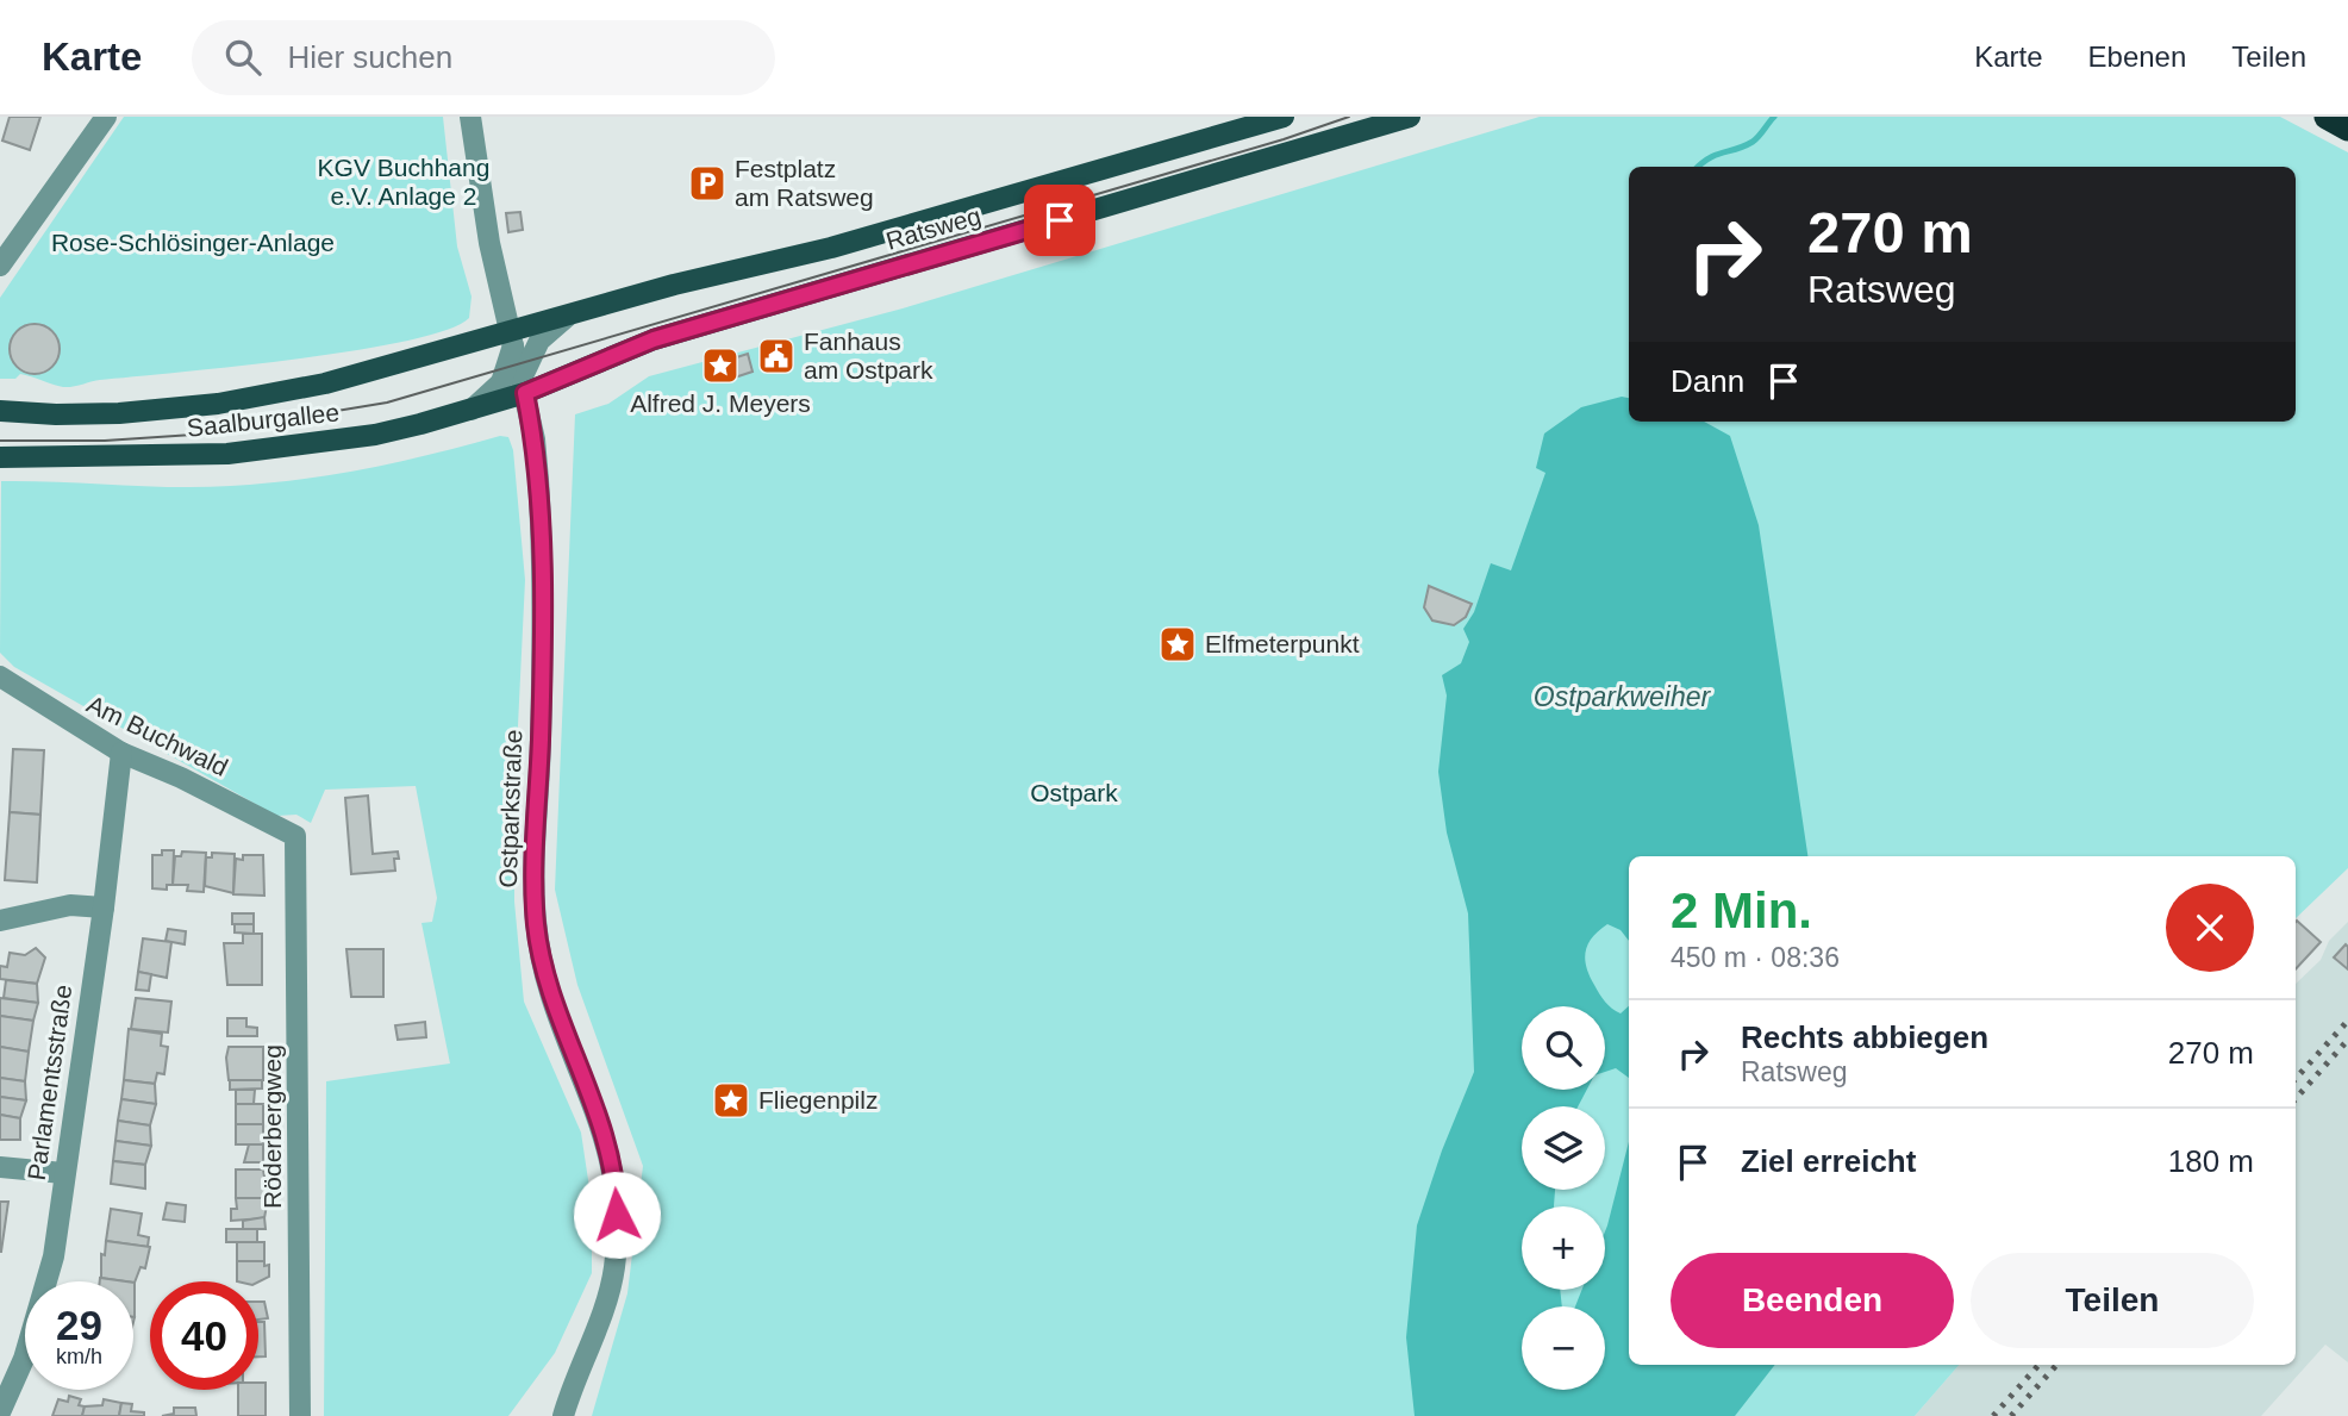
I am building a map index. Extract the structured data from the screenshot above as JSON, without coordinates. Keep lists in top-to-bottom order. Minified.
{"streets":{"main road":["Ratsweg","Saalburgallee"],"street":["Am Buchwald","Ostparkstraße","Parlamentsstraße","Röderbergweg"]},"crossings":[["Ratsweg","Saalburgallee"],["Ratsweg","Ostparkstraße"],["Saalburgallee","Ostparkstraße"],["Am Buchwald","Parlamentsstraße"],["Am Buchwald","Röderbergweg"]],"water":["Ostparkweiher"],"parks":["KGV Buchhang e.V. Anlage 2","Rose-Schlösinger-Anlage","Ostpark"],"places":{"parking":["Festplatz am Ratsweg"],"public building":["Fanhaus am Ostpark"],"place":["Alfred J. Meyers","Elfmeterpunkt","Fliegenpilz"]},"page":{"header":"Karte","search":"Hier suchen","nav":["Karte","Ebenen","Teilen"],"turn":["270 m","Ratsweg"],"then":"Dann","heading":["2 Min.","450 m · 08:36"],"list":[{"name":"Rechts abbiegen","note":"Ratsweg","value":"270 m"},{"name":"Ziel erreicht","value":"180 m"}],"map_buttons":["+","−"],"buttons":["Beenden","Teilen"],"speed":"29 km/h","limit":"40"}}
